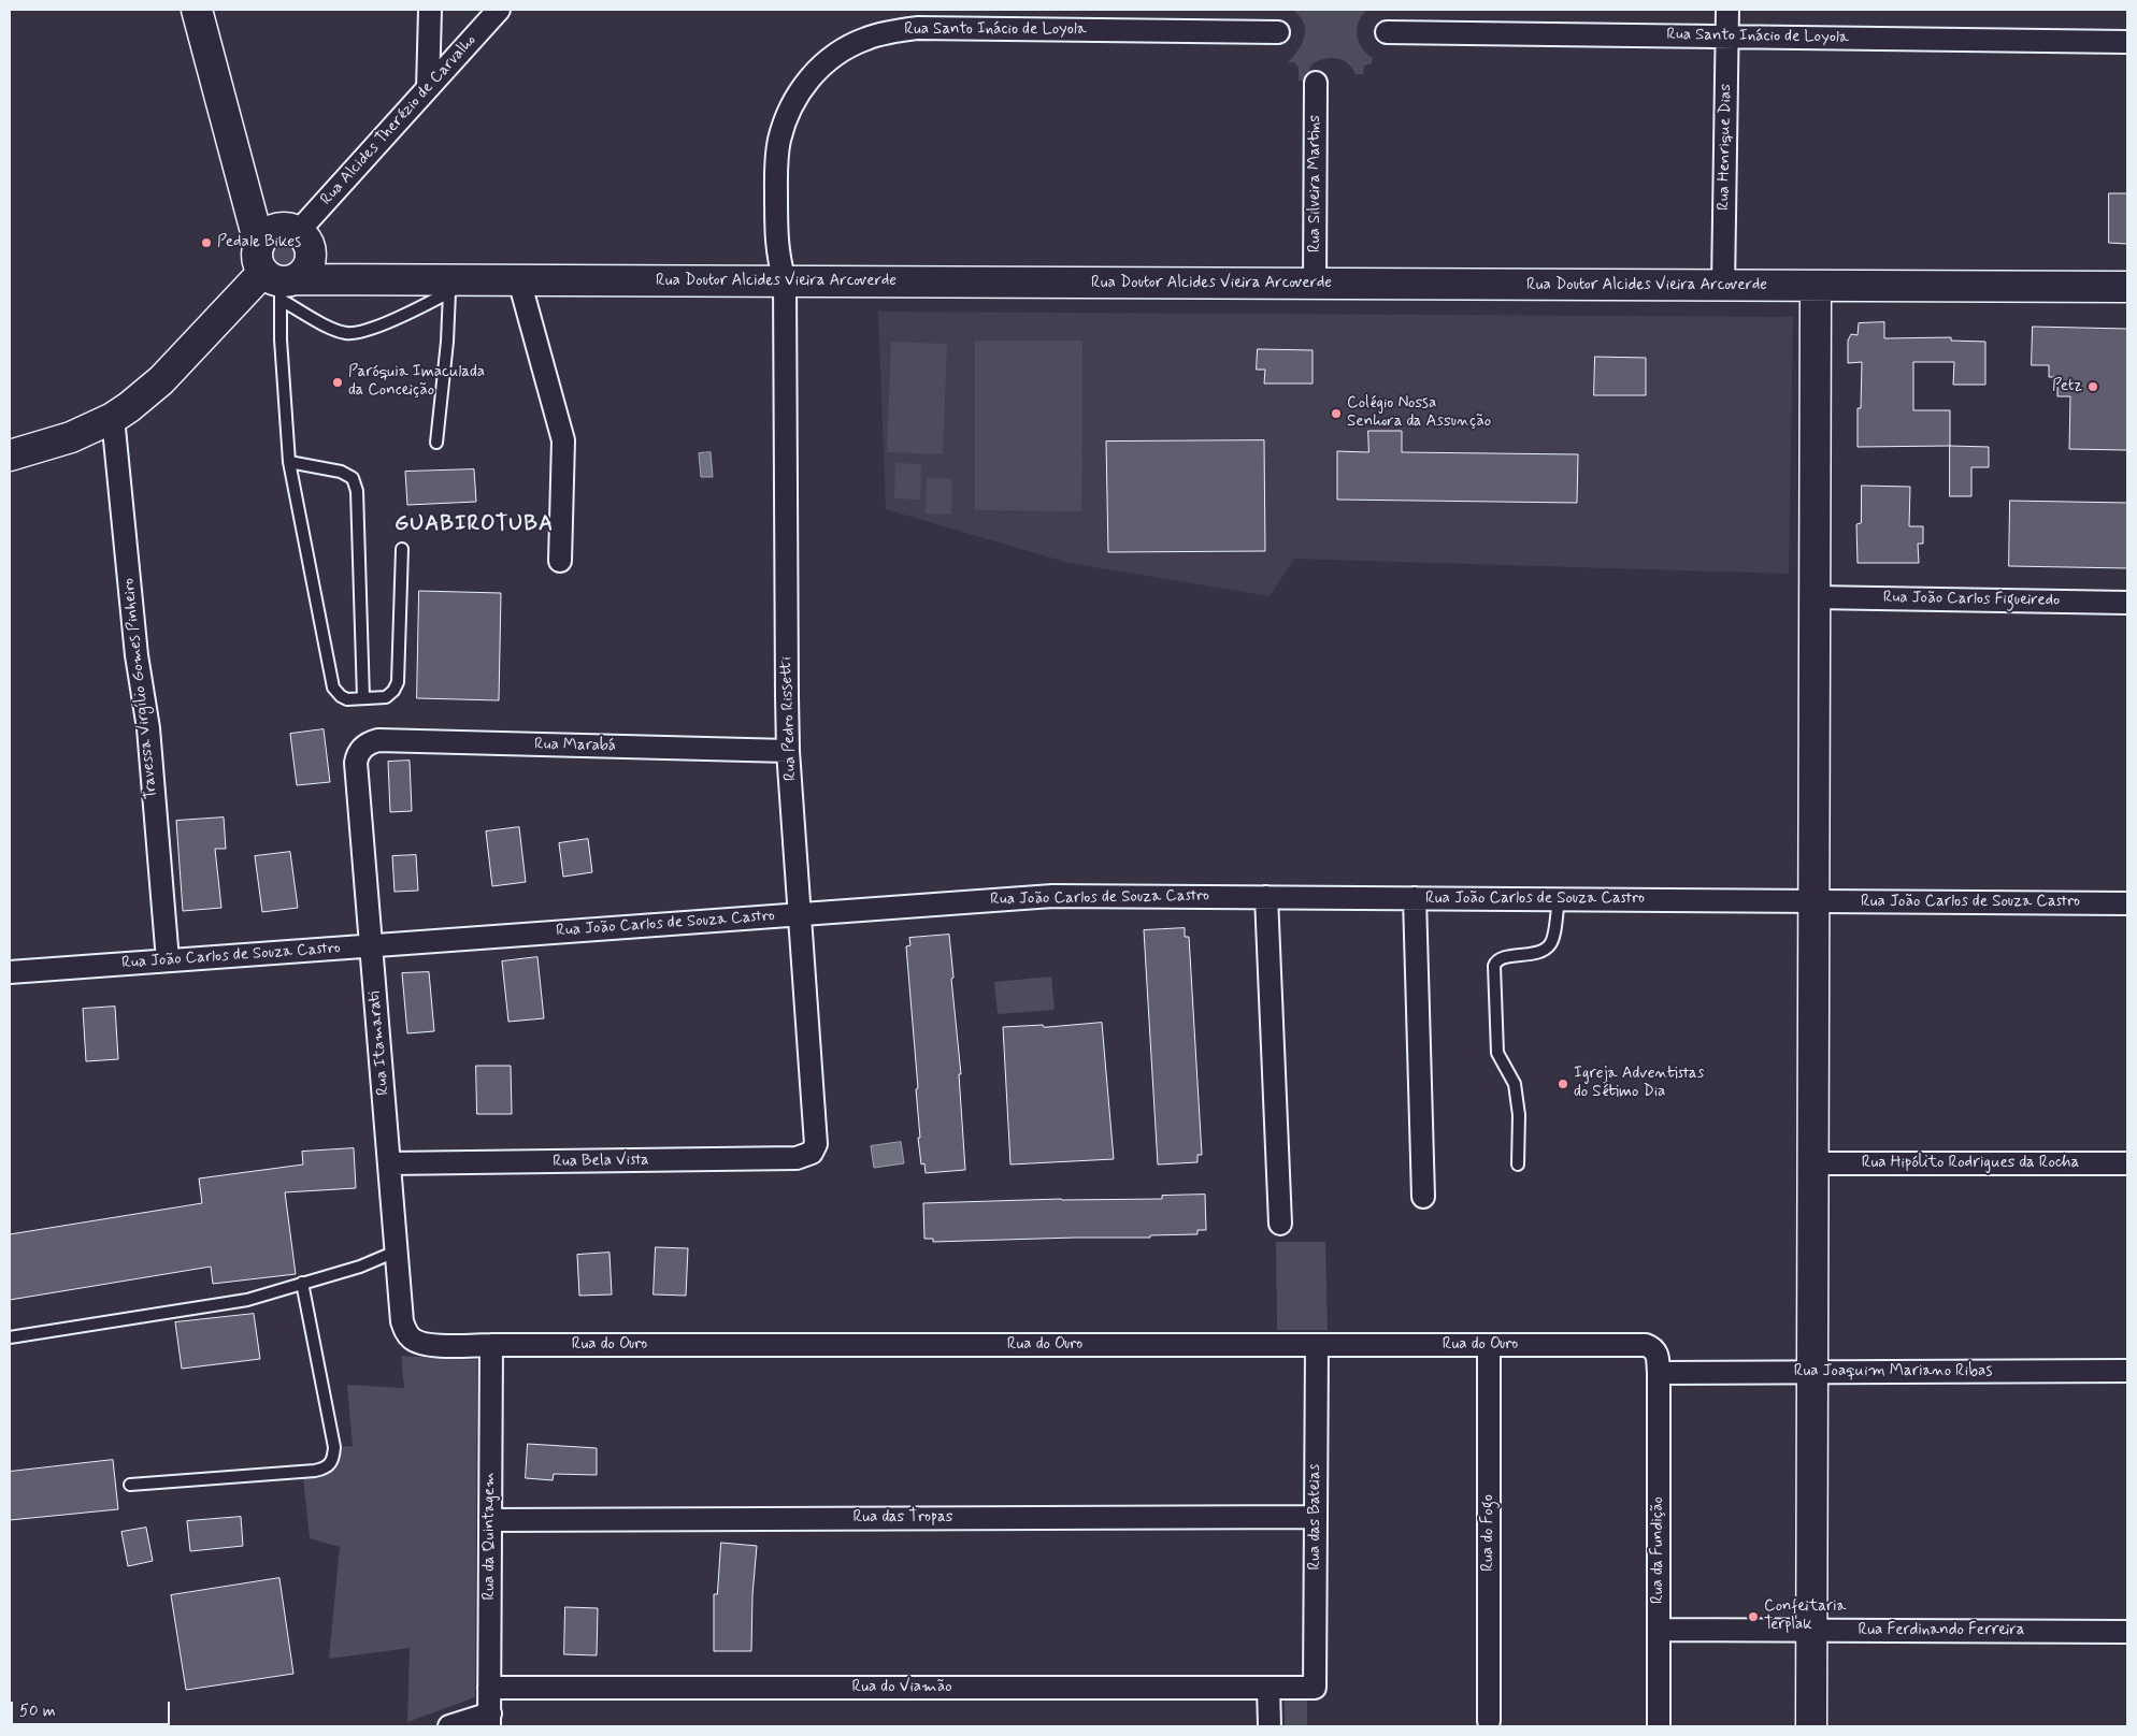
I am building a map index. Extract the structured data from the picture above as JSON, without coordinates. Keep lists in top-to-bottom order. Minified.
{"streets":{"street":["Rua Santo Inácio de Loyola","Rua Alcides Therézio de Carvalho","Rua Henrique Dias","Rua Silveira Martins","Rua Doutor Alcides Vieira Arcoverde","Rua João Carlos Figueiredo","Travessa Virgílio Gomes Pinheiro","Rua Pedro Rissetti","Rua Marabá","Rua João Carlos de Souza Castro","Rua Itamarati","Rua Bela Vista","Rua Hipólito Rodrigues da Rocha","Rua do Ouro","Rua Joaquim Mariano Ribas","Rua das Bateias","Rua das Tropas","Rua do Fogo","Rua da Quintagem","Rua da Fundição","Rua Ferdinando Ferreira","Rua do Viamão"]},"crossings":[["Rua Santo Inácio de Loyola","Rua Henrique Dias"],["Rua Santo Inácio de Loyola","Rua Doutor Alcides Vieira Arcoverde"],["Rua Santo Inácio de Loyola","Rua Pedro Rissetti"],["Rua Alcides Therézio de Carvalho","Rua Doutor Alcides Vieira Arcoverde"],["Rua Henrique Dias","Rua Doutor Alcides Vieira Arcoverde"],["Rua Silveira Martins","Rua Doutor Alcides Vieira Arcoverde"],["Rua Doutor Alcides Vieira Arcoverde","Rua Pedro Rissetti"],["Travessa Virgílio Gomes Pinheiro","Rua João Carlos de Souza Castro"],["Rua Pedro Rissetti","Rua Marabá"],["Rua Pedro Rissetti","Rua João Carlos de Souza Castro"],["Rua Pedro Rissetti","Rua Bela Vista"],["Rua Marabá","Rua Itamarati"],["Rua João Carlos de Souza Castro","Rua Itamarati"],["Rua Itamarati","Rua Bela Vista"],["Rua Itamarati","Rua do Ouro"],["Rua do Ouro","Rua Joaquim Mariano Ribas"],["Rua do Ouro","Rua das Bateias"],["Rua do Ouro","Rua do Fogo"],["Rua do Ouro","Rua da Quintagem"],["Rua do Ouro","Rua da Fundição"],["Rua Joaquim Mariano Ribas","Rua da Fundição"],["Rua das Bateias","Rua das Tropas"],["Rua das Bateias","Rua do Viamão"],["Rua das Tropas","Rua da Quintagem"],["Rua da Quintagem","Rua do Viamão"],["Rua da Fundição","Rua Ferdinando Ferreira"]],"districts":["GUABIROTUBA"],"places":["Pedale Bikes","Paróquia Imaculada da Conceição","Petz","Colégio Nossa Senhora da Assunção","Igreja Adventistas do Sétimo Dia","Confeitaria Terplak"],"scale_bar":"50 m"}
